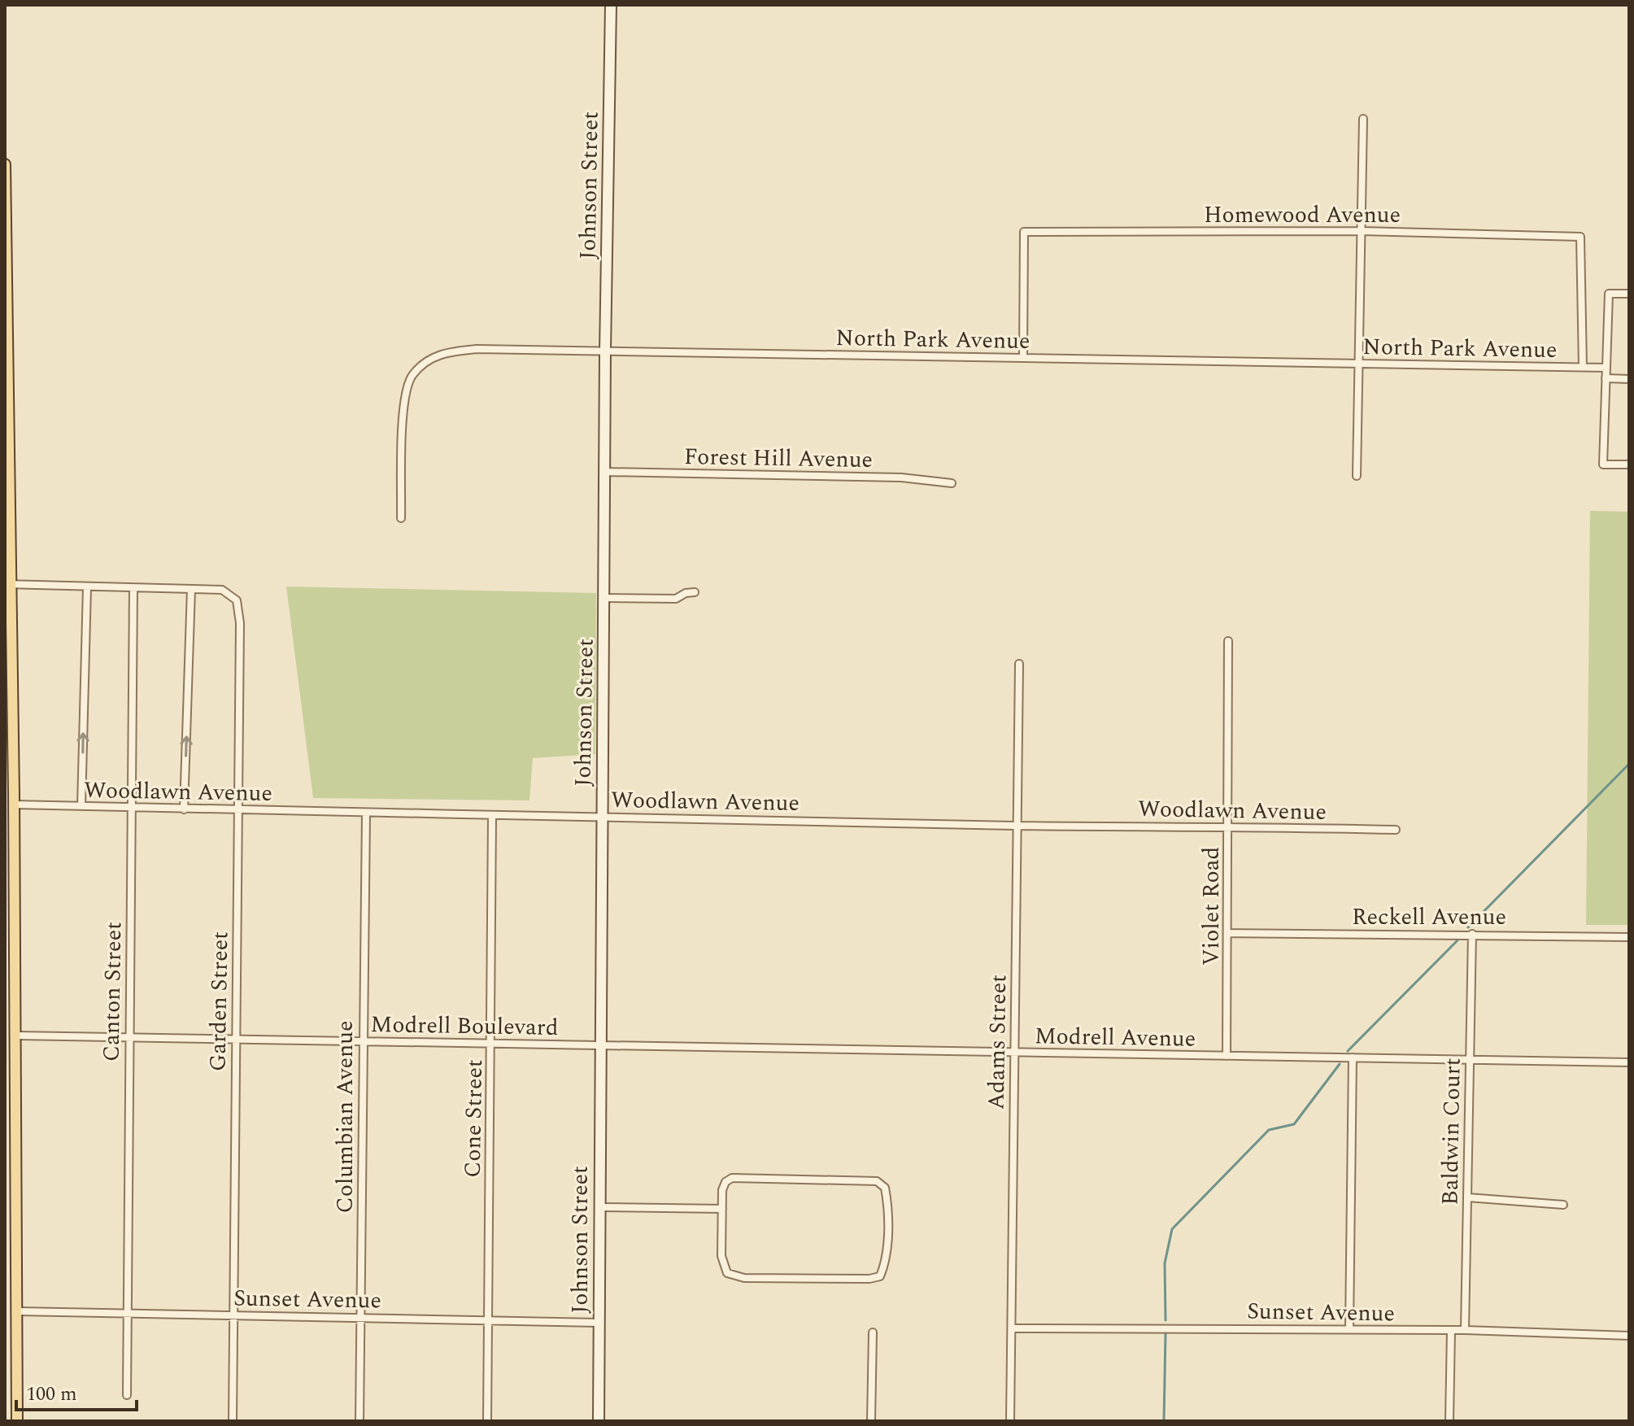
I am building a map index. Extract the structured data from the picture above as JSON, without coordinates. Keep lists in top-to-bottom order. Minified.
{"streets":{"street":["Johnson Street","Homewood Avenue","North Park Avenue","Forest Hill Avenue","Woodlawn Avenue","Violet Road","Reckell Avenue","Canton Street","Garden Street","Modrell Boulevard","Modrell Avenue","Adams Street","Columbian Avenue","Cone Street","Baldwin Court","Sunset Avenue"]},"crossings":[["Johnson Street","North Park Avenue"],["Johnson Street","Forest Hill Avenue"],["Johnson Street","Woodlawn Avenue"],["Johnson Street","Modrell Boulevard"],["Johnson Street","Modrell Avenue"],["Johnson Street","Sunset Avenue"],["Homewood Avenue","North Park Avenue"],["Woodlawn Avenue","Violet Road"],["Woodlawn Avenue","Canton Street"],["Woodlawn Avenue","Garden Street"],["Woodlawn Avenue","Adams Street"],["Woodlawn Avenue","Columbian Avenue"],["Woodlawn Avenue","Cone Street"],["Violet Road","Reckell Avenue"],["Violet Road","Modrell Avenue"],["Reckell Avenue","Baldwin Court"],["Canton Street","Modrell Boulevard"],["Canton Street","Sunset Avenue"],["Garden Street","Modrell Boulevard"],["Garden Street","Sunset Avenue"],["Modrell Boulevard","Modrell Avenue"],["Modrell Boulevard","Columbian Avenue"],["Modrell Boulevard","Cone Street"],["Modrell Avenue","Adams Street"],["Modrell Avenue","Baldwin Court"],["Adams Street","Sunset Avenue"],["Columbian Avenue","Sunset Avenue"],["Cone Street","Sunset Avenue"],["Baldwin Court","Sunset Avenue"]],"scale_bar":"100 m"}
